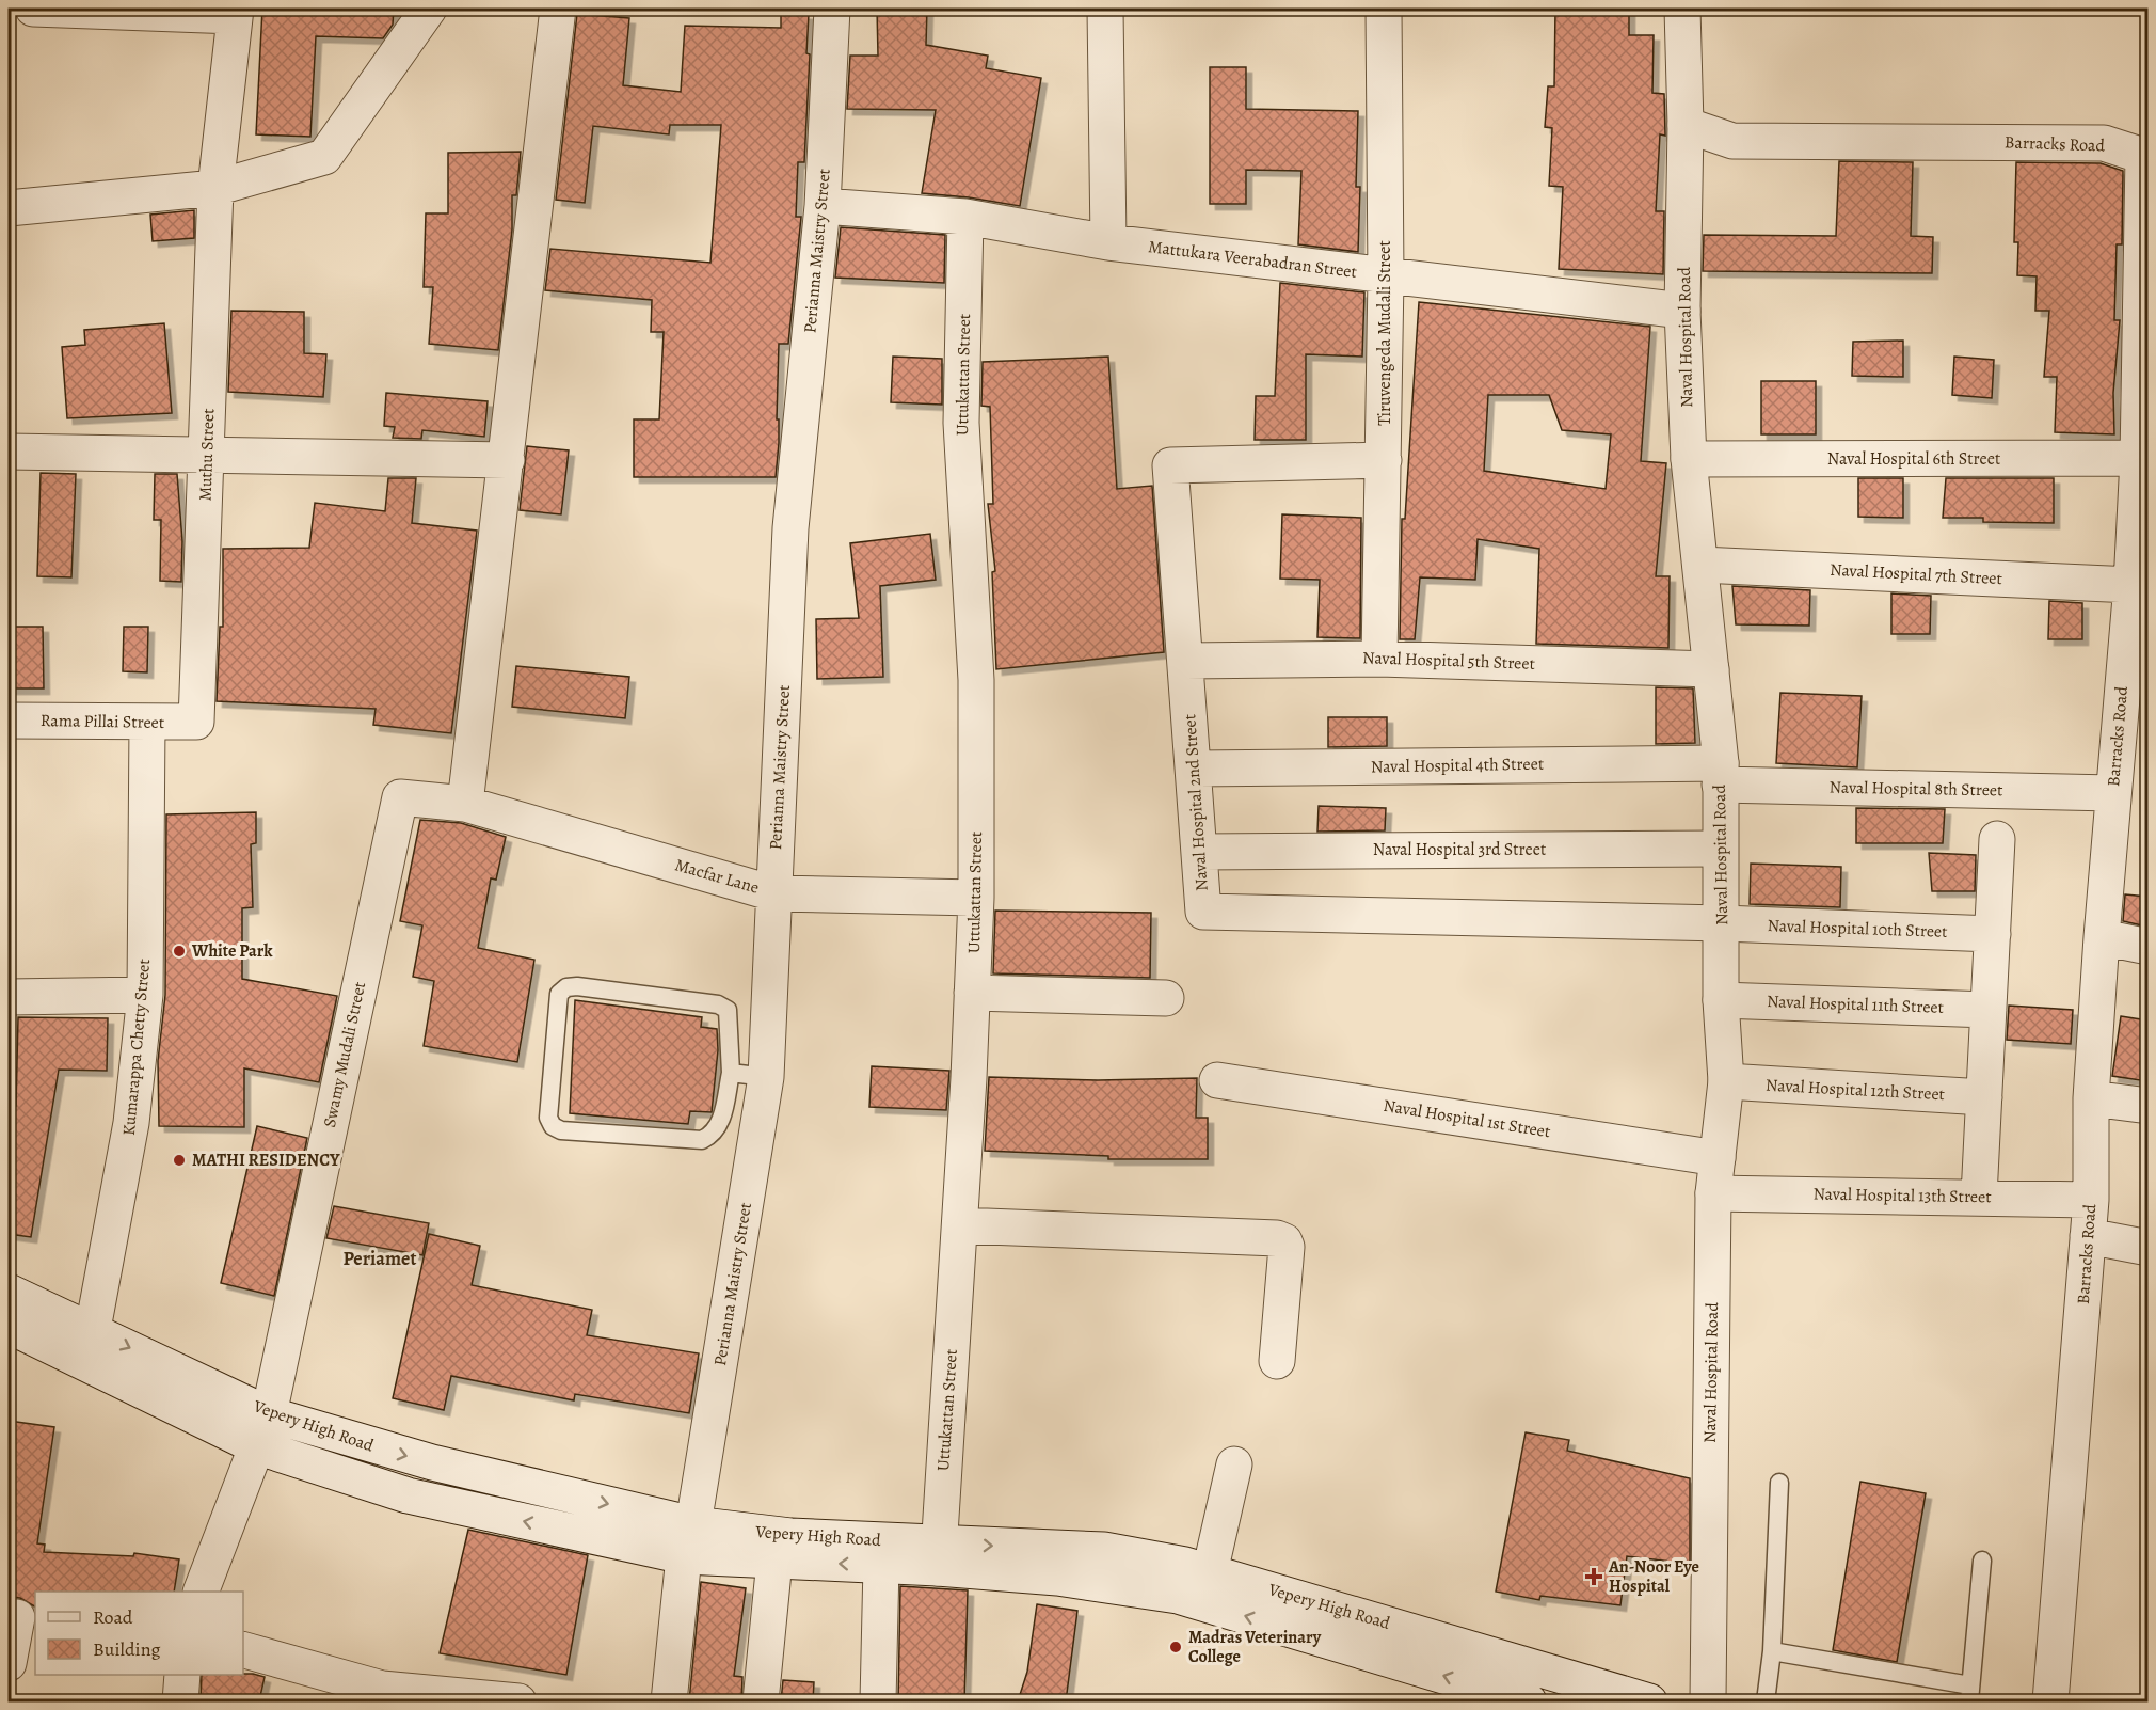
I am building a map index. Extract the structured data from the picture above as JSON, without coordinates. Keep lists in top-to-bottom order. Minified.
{"streets":{"street":["Barracks Road","Perianna Maistry Street","Mattukara Veerabadran Street","Tiruvengeda Mudali Street","Naval Hospital Road","Uttukattan Street","Muthu Street","Naval Hospital 6th Street","Naval Hospital 7th Street","Naval Hospital 5th Street","Rama Pillai Street","Naval Hospital 4th Street","Naval Hospital 8th Street","Naval Hospital 2nd Street","Naval Hospital 3rd Street","Macfar Lane","Naval Hospital 10th Street","Naval Hospital 11th Street","Kumarappa Chetty Street","Swamy Mudali Street","Naval Hospital 12th Street","Naval Hospital 1st Street","Naval Hospital 13th Street","Vepery High Road"]},"crossings":[["Barracks Road","Naval Hospital Road"],["Barracks Road","Naval Hospital 6th Street"],["Barracks Road","Naval Hospital 7th Street"],["Barracks Road","Naval Hospital 8th Street"],["Barracks Road","Naval Hospital 13th Street"],["Perianna Maistry Street","Mattukara Veerabadran Street"],["Perianna Maistry Street","Macfar Lane"],["Perianna Maistry Street","Vepery High Road"],["Mattukara Veerabadran Street","Tiruvengeda Mudali Street"],["Mattukara Veerabadran Street","Naval Hospital Road"],["Mattukara Veerabadran Street","Uttukattan Street"],["Tiruvengeda Mudali Street","Naval Hospital 5th Street"],["Tiruvengeda Mudali Street","Naval Hospital 2nd Street"],["Naval Hospital Road","Naval Hospital 6th Street"],["Naval Hospital Road","Naval Hospital 7th Street"],["Naval Hospital Road","Naval Hospital 5th Street"],["Naval Hospital Road","Naval Hospital 4th Street"],["Naval Hospital Road","Naval Hospital 8th Street"],["Naval Hospital Road","Naval Hospital 2nd Street"],["Naval Hospital Road","Naval Hospital 3rd Street"],["Naval Hospital Road","Naval Hospital 10th Street"],["Naval Hospital Road","Naval Hospital 11th Street"],["Naval Hospital Road","Naval Hospital 12th Street"],["Naval Hospital Road","Naval Hospital 1st Street"],["Naval Hospital Road","Naval Hospital 13th Street"],["Uttukattan Street","Macfar Lane"],["Uttukattan Street","Vepery High Road"],["Muthu Street","Rama Pillai Street"],["Naval Hospital 5th Street","Naval Hospital 2nd Street"],["Rama Pillai Street","Kumarappa Chetty Street"],["Naval Hospital 4th Street","Naval Hospital 8th Street"],["Naval Hospital 4th Street","Naval Hospital 2nd Street"],["Naval Hospital 2nd Street","Naval Hospital 3rd Street"],["Naval Hospital 2nd Street","Naval Hospital 10th Street"],["Macfar Lane","Swamy Mudali Street"],["Kumarappa Chetty Street","Vepery High Road"],["Swamy Mudali Street","Vepery High Road"]],"districts":["Periamet"],"places":{"other":["White Park","MATHI RESIDENCY","Madras Veterinary College"],"health":["An-Noor Eye Hospital"]},"legend":["Road","Building"]}
